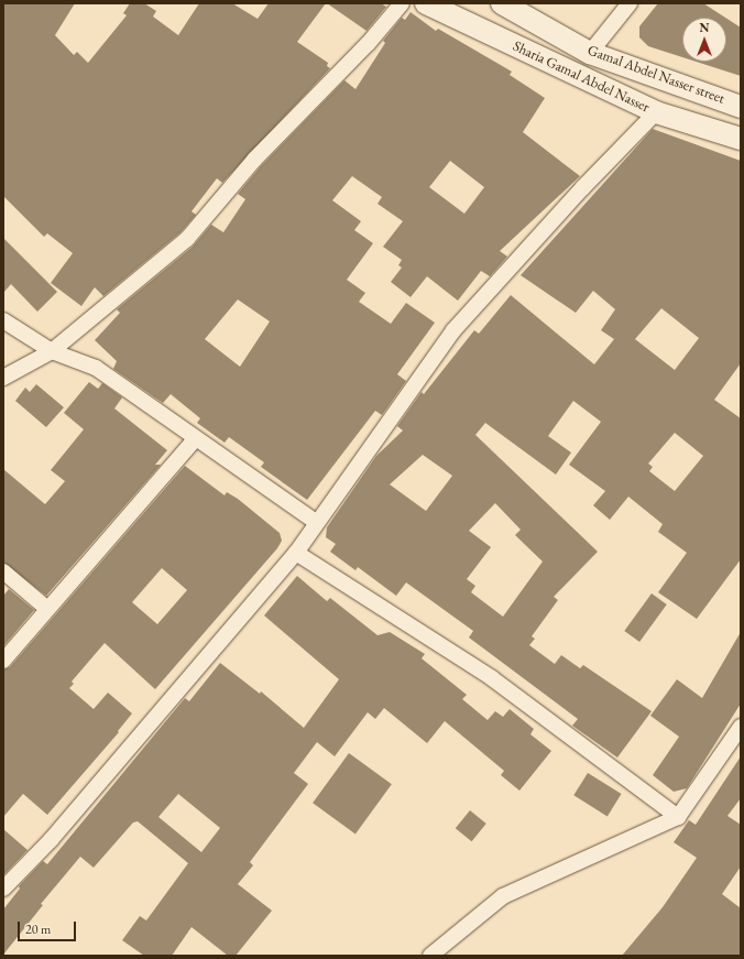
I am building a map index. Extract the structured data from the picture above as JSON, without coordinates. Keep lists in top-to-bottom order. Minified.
{"streets":{"main road":["Gamal Abdel Nasser street","Sharia Gamal Abdel Nasser"]},"scale_bar":"20 m","north":"top"}
